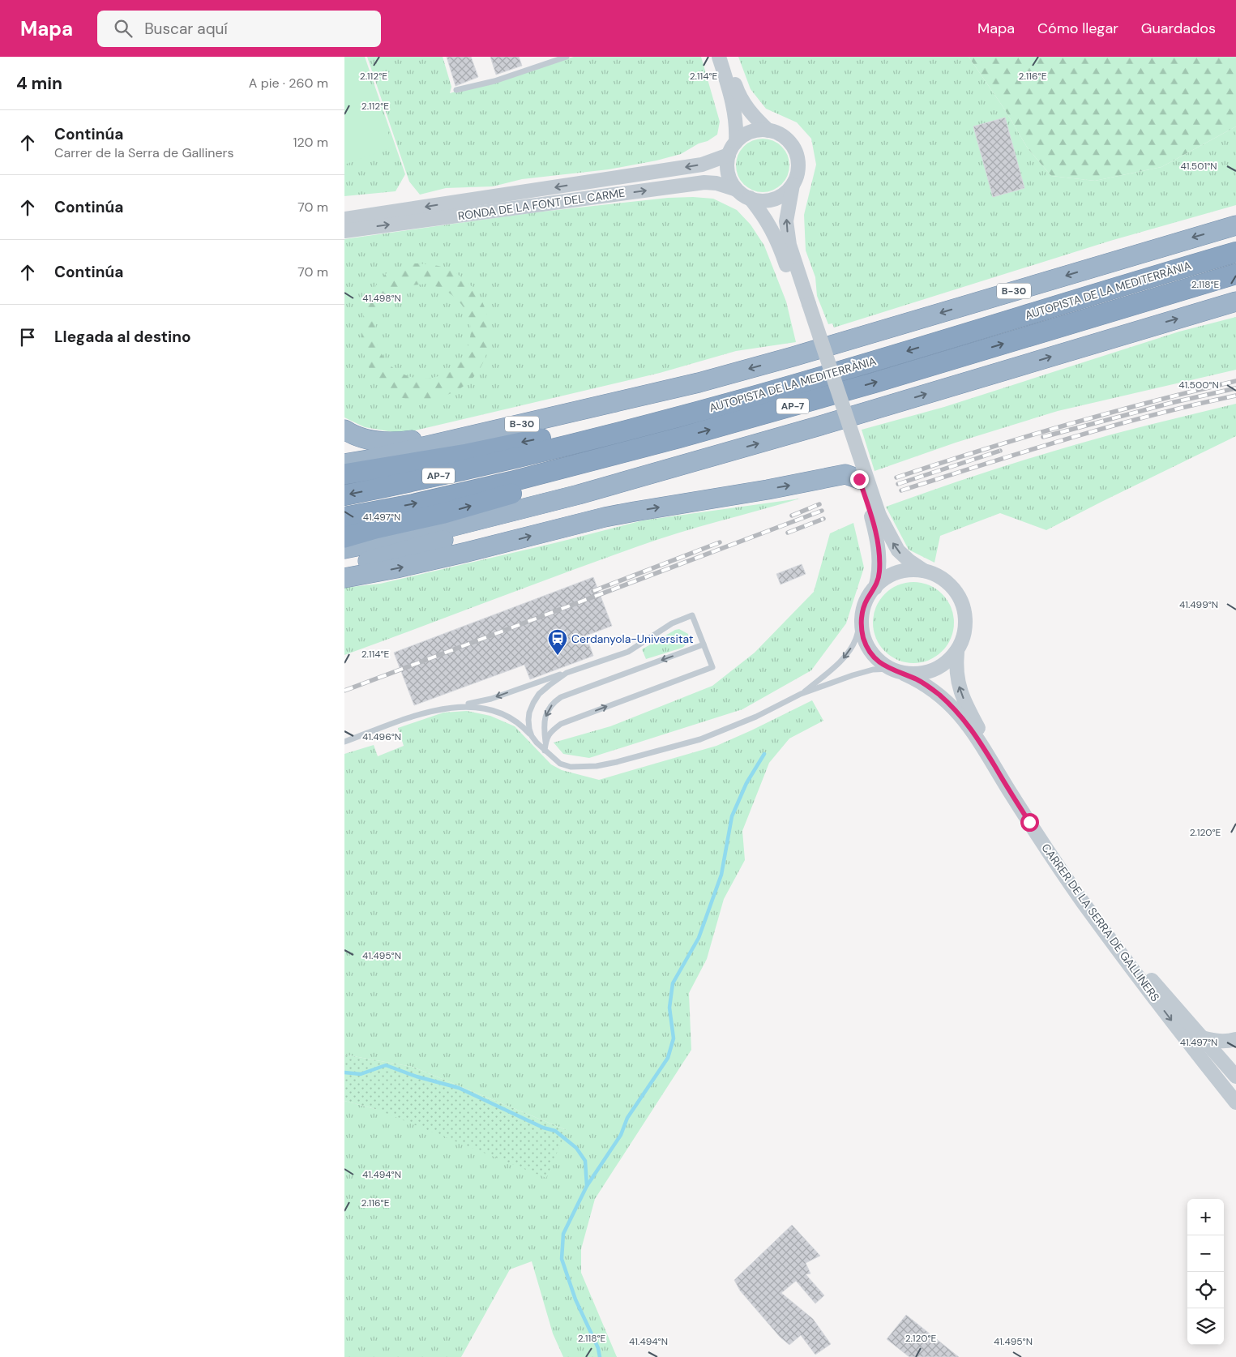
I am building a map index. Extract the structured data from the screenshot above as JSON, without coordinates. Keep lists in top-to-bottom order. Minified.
{"streets":{"highway":["AUTOPISTA DE LA MEDITERRÀNIA","B-30","AP-7"],"street":["RONDA DE LA FONT DEL CARME","CARRER DE LA SERRA DE GALLINERS"]},"places":{"station":["Cerdanyola-Universitat"]},"page":{"header":"Mapa","search":"Buscar aquí","nav":["Mapa","Cómo llegar","Guardados"],"heading":["4 min","A pie · 260 m"],"list":[["Continúa","Carrer de la Serra de Galliners","120 m"],["Continúa","70 m"],["Continúa","70 m"],"Llegada al destino"],"map_buttons":["+","−"]},"coordinates":["2.112°E","2.114°E","2.116°E","41.501°N","2.118°E","41.498°N","41.500°N","41.497°N","41.499°N","41.496°N","2.120°E","41.495°N","41.494°N"]}
